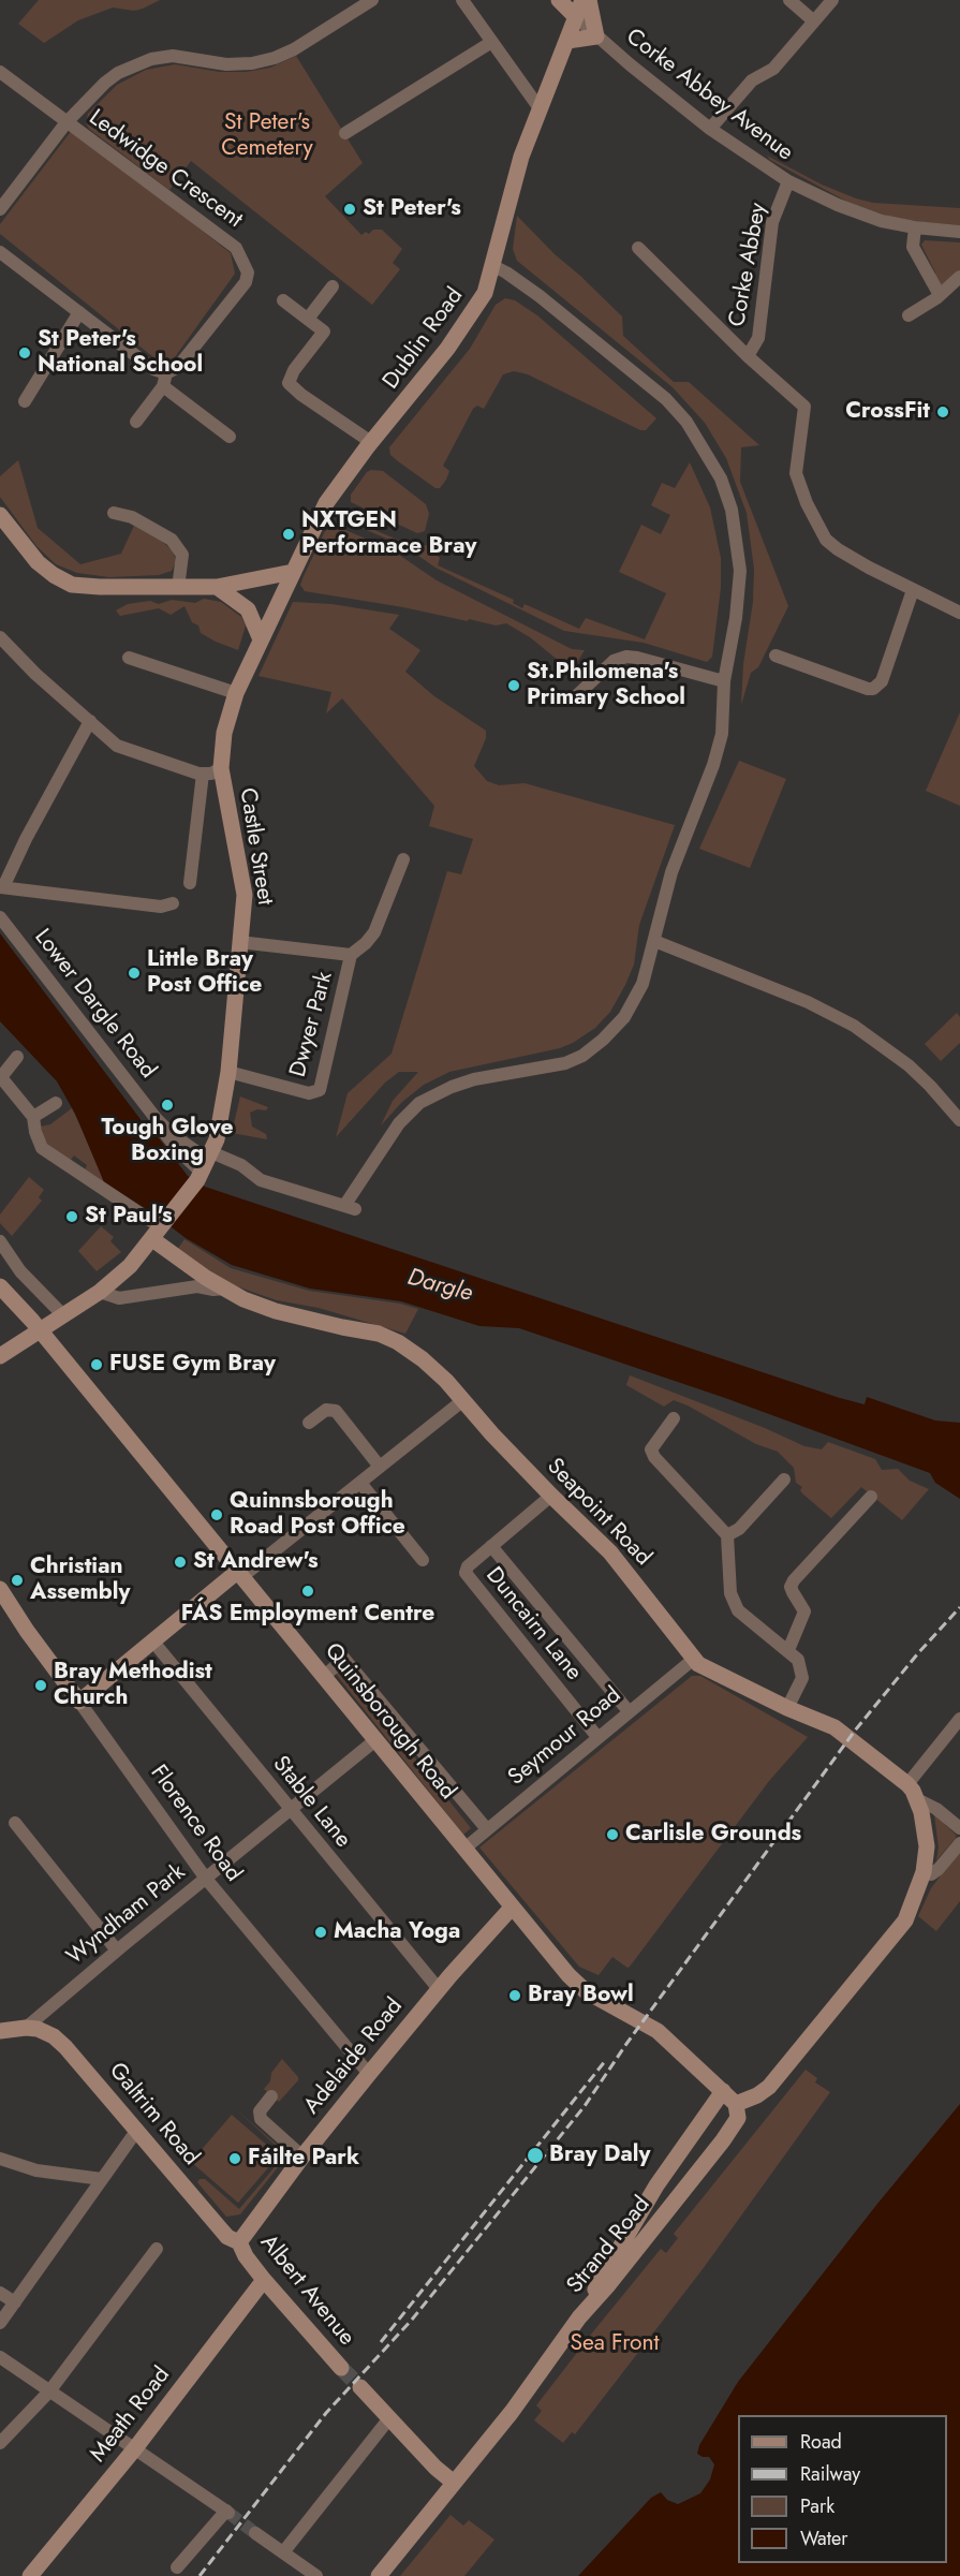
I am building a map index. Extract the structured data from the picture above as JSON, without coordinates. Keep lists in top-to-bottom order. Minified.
{"streets":{"main road":["Dublin Road","Castle Street","Seapoint Road","Quinsborough Road","Florence Road","Adelaide Road","Galtrim Road","Strand Road","Albert Avenue","Meath Road"],"street":["Corke Abbey Avenue","Ledwidge Crescent","Corke Abbey","Lower Dargle Road","Dwyer Park","Duncairn Lane","Seymour Road","Stable Lane","Wyndham Park"]},"crossings":[["Corke Abbey Avenue","Corke Abbey"],["Corke Abbey Avenue","Dublin Road"],["Dublin Road","Castle Street"],["Castle Street","Lower Dargle Road"],["Castle Street","Dwyer Park"],["Seapoint Road","Quinsborough Road"],["Seapoint Road","Seymour Road"],["Seapoint Road","Strand Road"],["Duncairn Lane","Seymour Road"],["Quinsborough Road","Seymour Road"],["Quinsborough Road","Wyndham Park"],["Quinsborough Road","Adelaide Road"],["Quinsborough Road","Strand Road"],["Stable Lane","Wyndham Park"],["Stable Lane","Adelaide Road"],["Florence Road","Wyndham Park"],["Florence Road","Adelaide Road"],["Wyndham Park","Galtrim Road"],["Adelaide Road","Galtrim Road"],["Adelaide Road","Albert Avenue"],["Galtrim Road","Albert Avenue"],["Albert Avenue","Meath Road"]],"water":["Dargle"],"parks":["St Peter's Cemetery","Sea Front"],"places":["St Peter's","St Peter's National School","CrossFit","NXTGEN Performace Bray","St.Philomena's Primary School","Little Bray Post Office","Tough Glove Boxing","St Paul's","FUSE Gym Bray","Quinnsborough Road Post Office","St Andrew's","Christian Assembly","FÁS Employment Centre","Bray Methodist Church","Carlisle Grounds","Macha Yoga","Bray Bowl","Bray Daly","Fáilte Park"],"legend":["Road","Railway","Park","Water"]}
